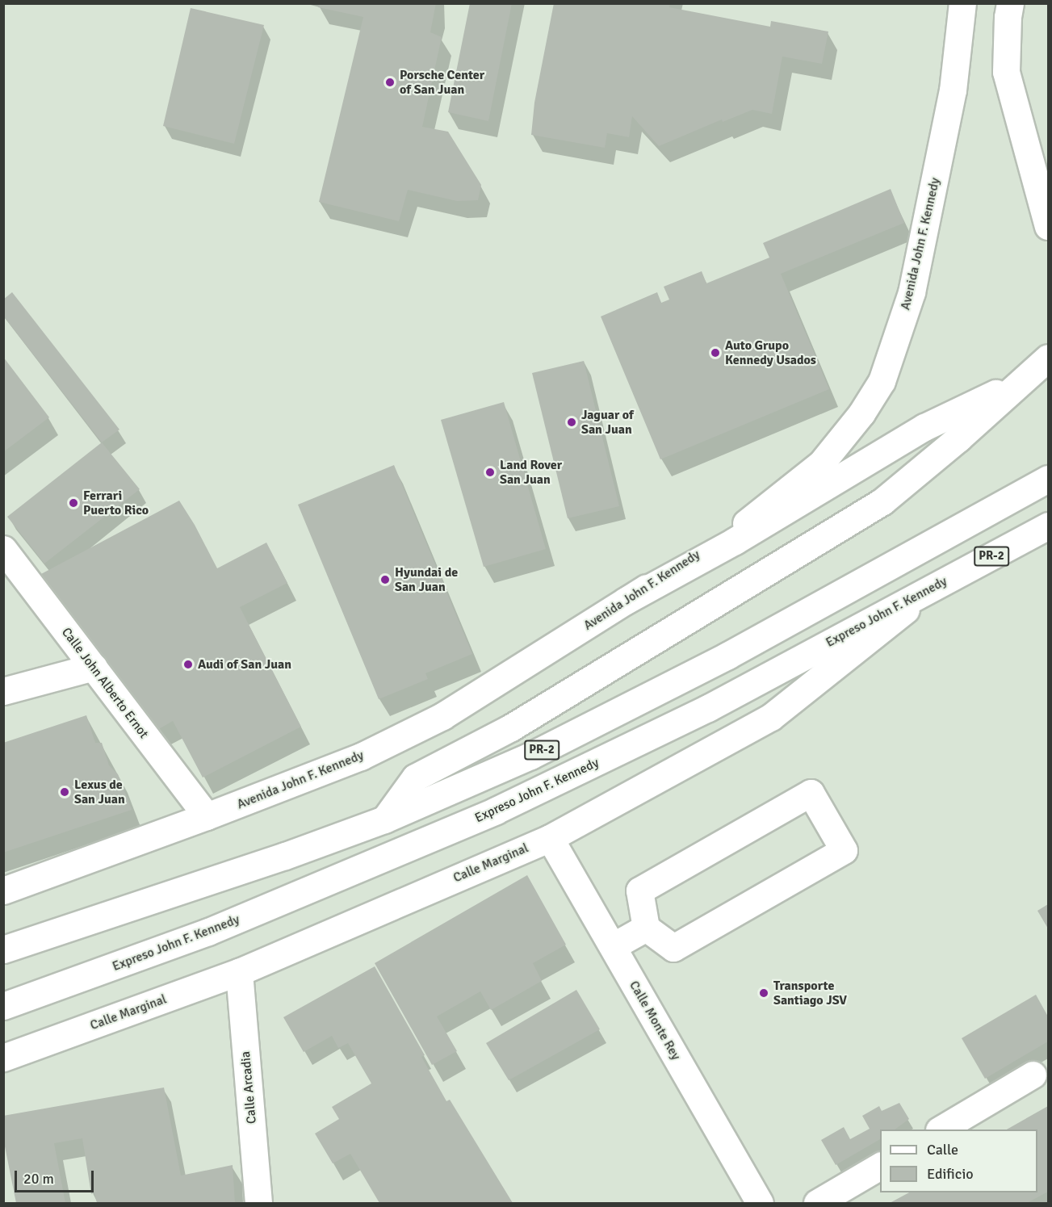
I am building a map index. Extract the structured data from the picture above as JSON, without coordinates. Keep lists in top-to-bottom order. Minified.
{"streets":{"main road":["Avenida John F. Kennedy","PR-2","Expreso John F. Kennedy","Calle John Alberto Ernot","Calle Marginal","Calle Monte Rey","Calle Arcadia"]},"crossings":[["Avenida John F. Kennedy","Calle John Alberto Ernot"],["Expreso John F. Kennedy","Calle Marginal"],["Calle Marginal","Calle Monte Rey"],["Calle Marginal","Calle Arcadia"]],"places":["Porsche Center of San Juan","Auto Grupo Kennedy Usados","Jaguar of San Juan","Land Rover San Juan","Ferrari Puerto Rico","Hyundai de San Juan","Audi of San Juan","Lexus de San Juan","Transporte Santiago JSV"],"legend":["Calle","Edificio"],"scale_bar":"20 m"}
